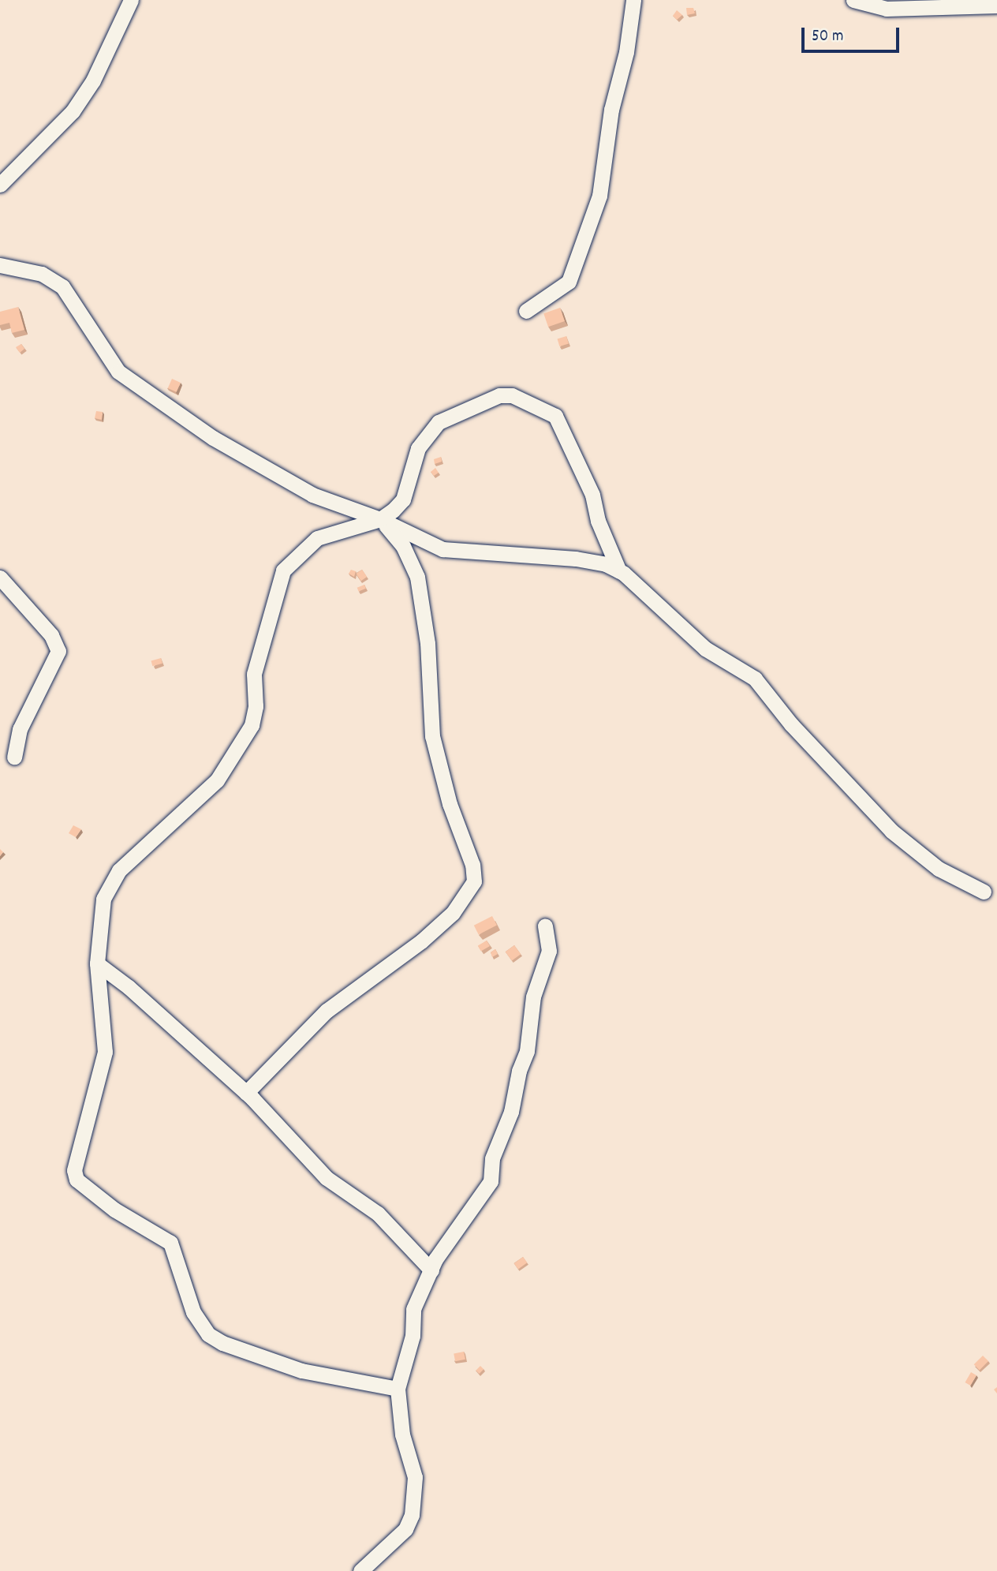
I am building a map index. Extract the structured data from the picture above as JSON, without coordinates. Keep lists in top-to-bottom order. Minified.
{"scale_bar":"50 m"}
